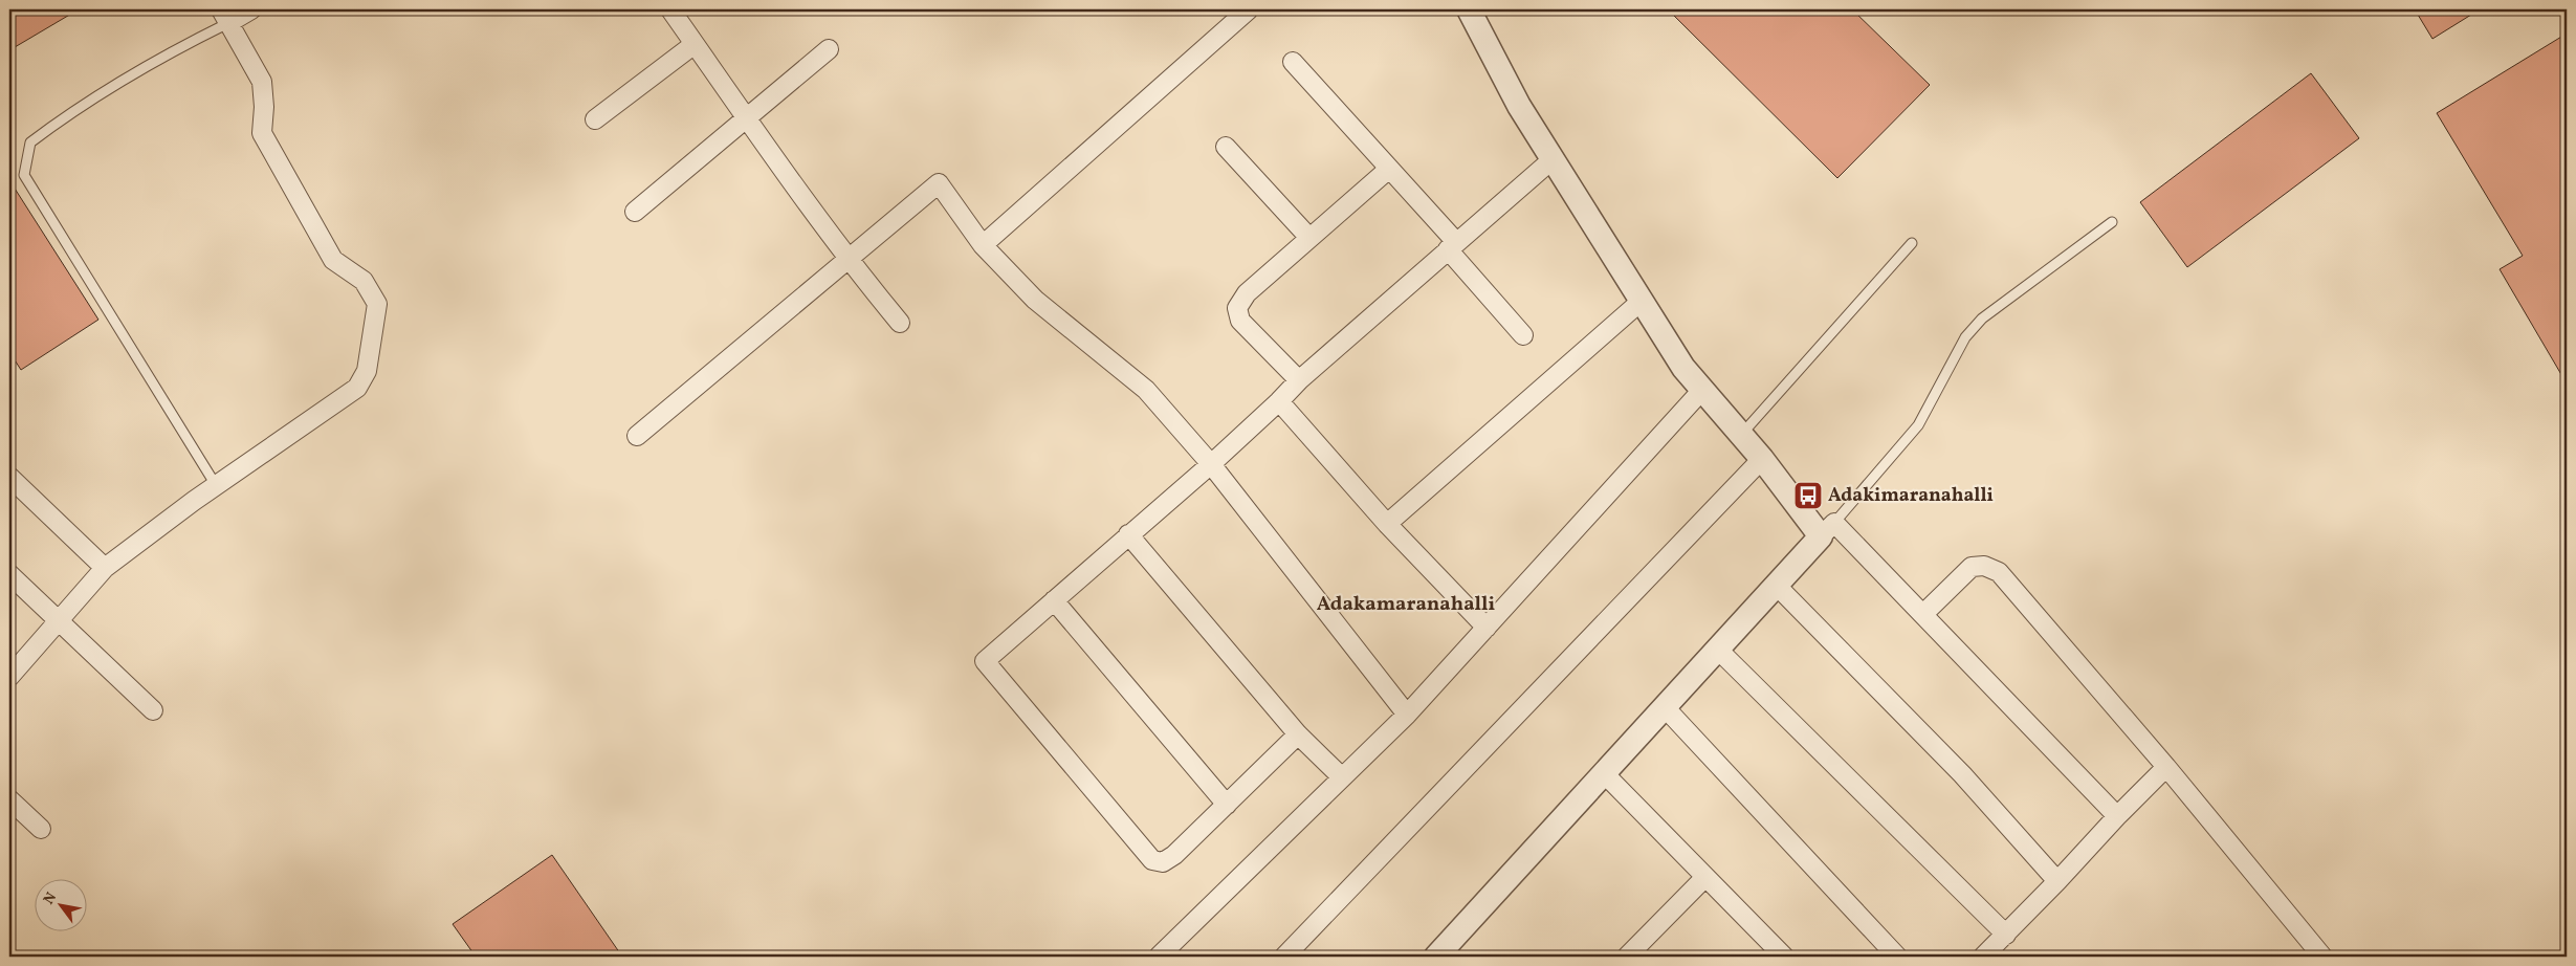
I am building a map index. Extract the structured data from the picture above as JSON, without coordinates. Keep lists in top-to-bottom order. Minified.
{"districts":["Adakamaranahalli"],"places":{"bus stop":["Adakimaranahalli"]},"north":"top left"}
